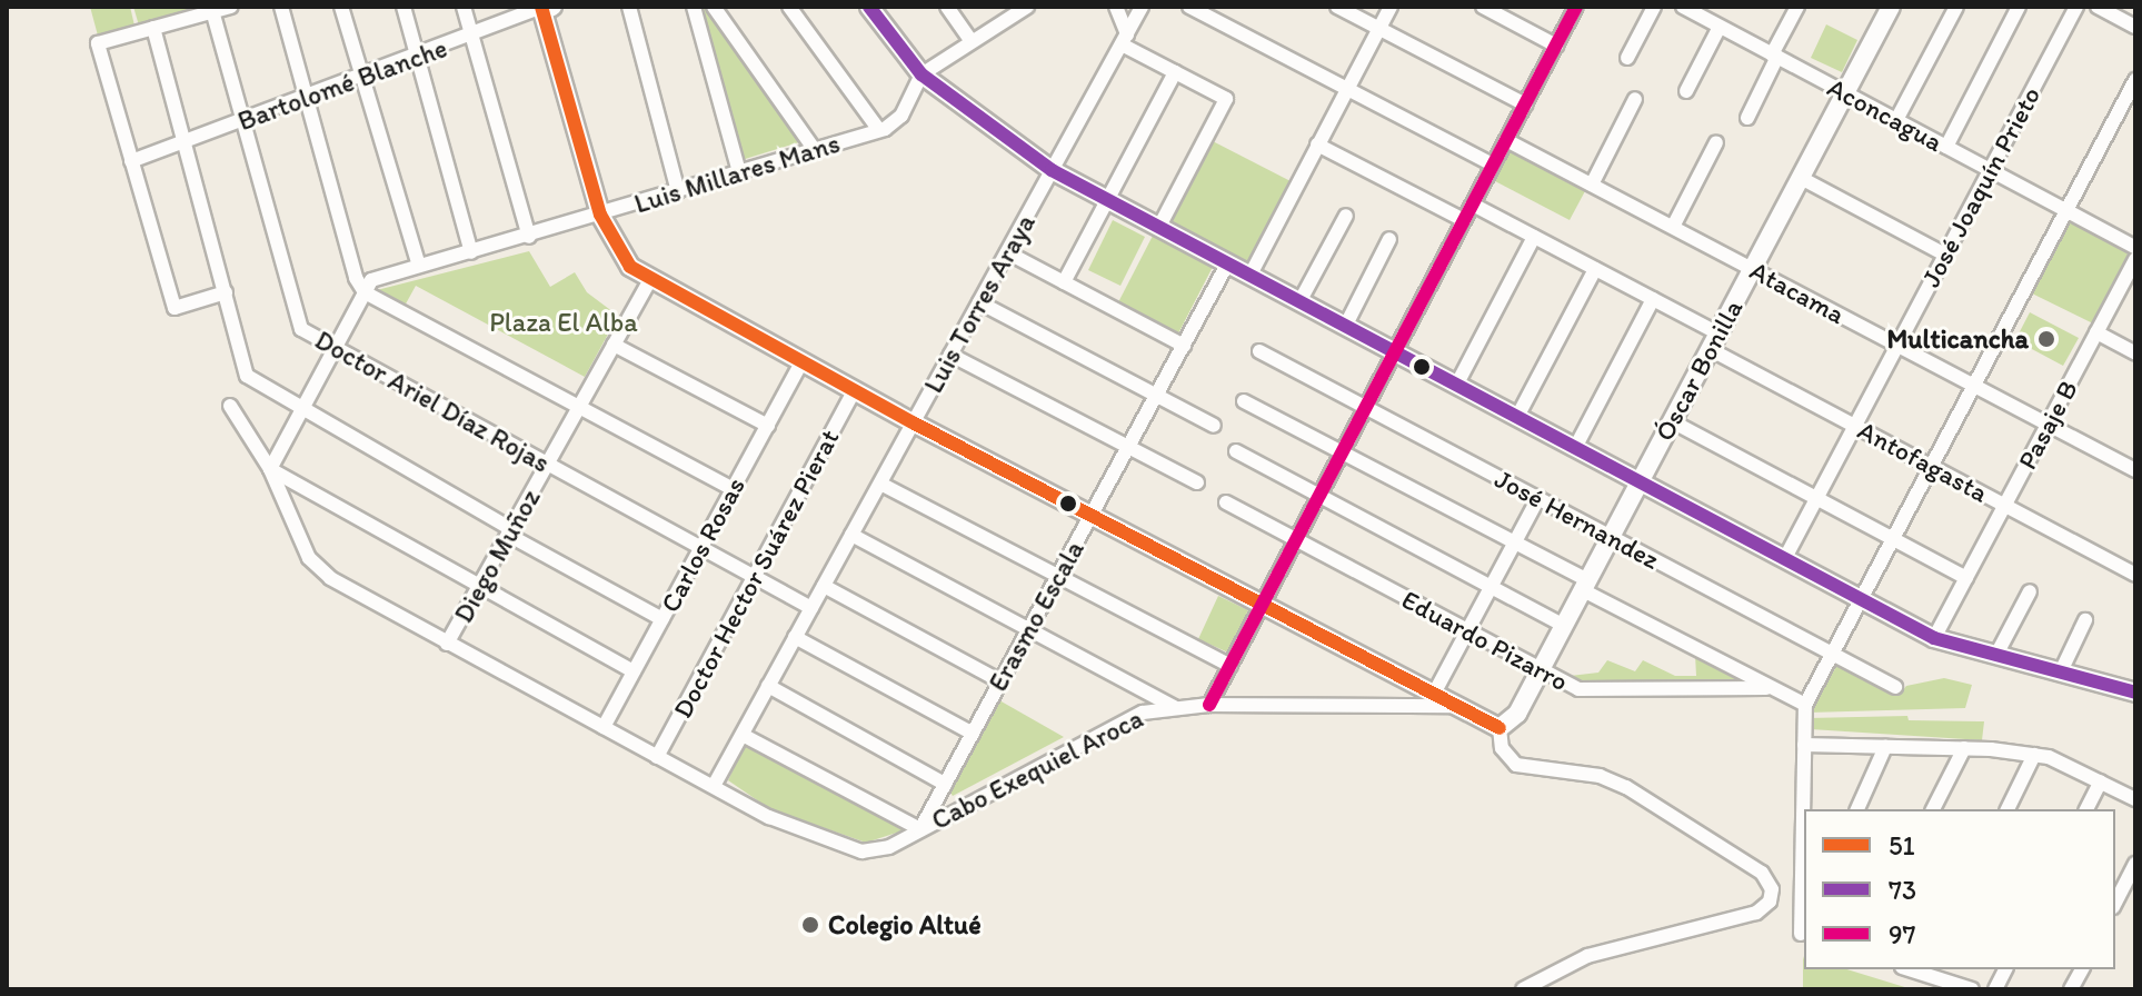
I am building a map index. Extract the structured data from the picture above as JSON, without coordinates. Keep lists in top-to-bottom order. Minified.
{"streets":{"street":["Bartolomé Blanche","Aconcagua","Luis Millares Mans","José Joaquín Prieto","Atacama","Luis Torres Araya","Óscar Bonilla","Doctor Ariel Díaz Rojas","Pasaje B","Antofagasta","José Hernandez","Carlos Rosas","Diego Muñoz","Doctor Hector Suárez Pierat","Erasmo Escala","Eduardo Pizarro","Cabo Exequiel Aroca"]},"crossings":[["Bartolomé Blanche","Doctor Ariel Díaz Rojas"],["Aconcagua","José Joaquín Prieto"],["Aconcagua","Óscar Bonilla"],["Luis Millares Mans","Doctor Ariel Díaz Rojas"],["Luis Millares Mans","Cabo Exequiel Aroca"],["José Joaquín Prieto","Atacama"],["José Joaquín Prieto","Antofagasta"],["Atacama","Óscar Bonilla"],["Atacama","Pasaje B"],["Luis Torres Araya","Doctor Ariel Díaz Rojas"],["Luis Torres Araya","Cabo Exequiel Aroca"],["Óscar Bonilla","Antofagasta"],["Óscar Bonilla","José Hernandez"],["Óscar Bonilla","Eduardo Pizarro"],["Doctor Ariel Díaz Rojas","Carlos Rosas"],["Doctor Ariel Díaz Rojas","Diego Muñoz"],["Doctor Ariel Díaz Rojas","Doctor Hector Suárez Pierat"],["Pasaje B","Antofagasta"],["Carlos Rosas","Cabo Exequiel Aroca"],["Diego Muñoz","Cabo Exequiel Aroca"],["Doctor Hector Suárez Pierat","Cabo Exequiel Aroca"],["Erasmo Escala","Cabo Exequiel Aroca"]],"parks":["Plaza El Alba"],"places":["Multicancha","Colegio Altué"],"lines":["transit line 51","transit line 73","transit line 97"],"legend":["51","73","97"]}
